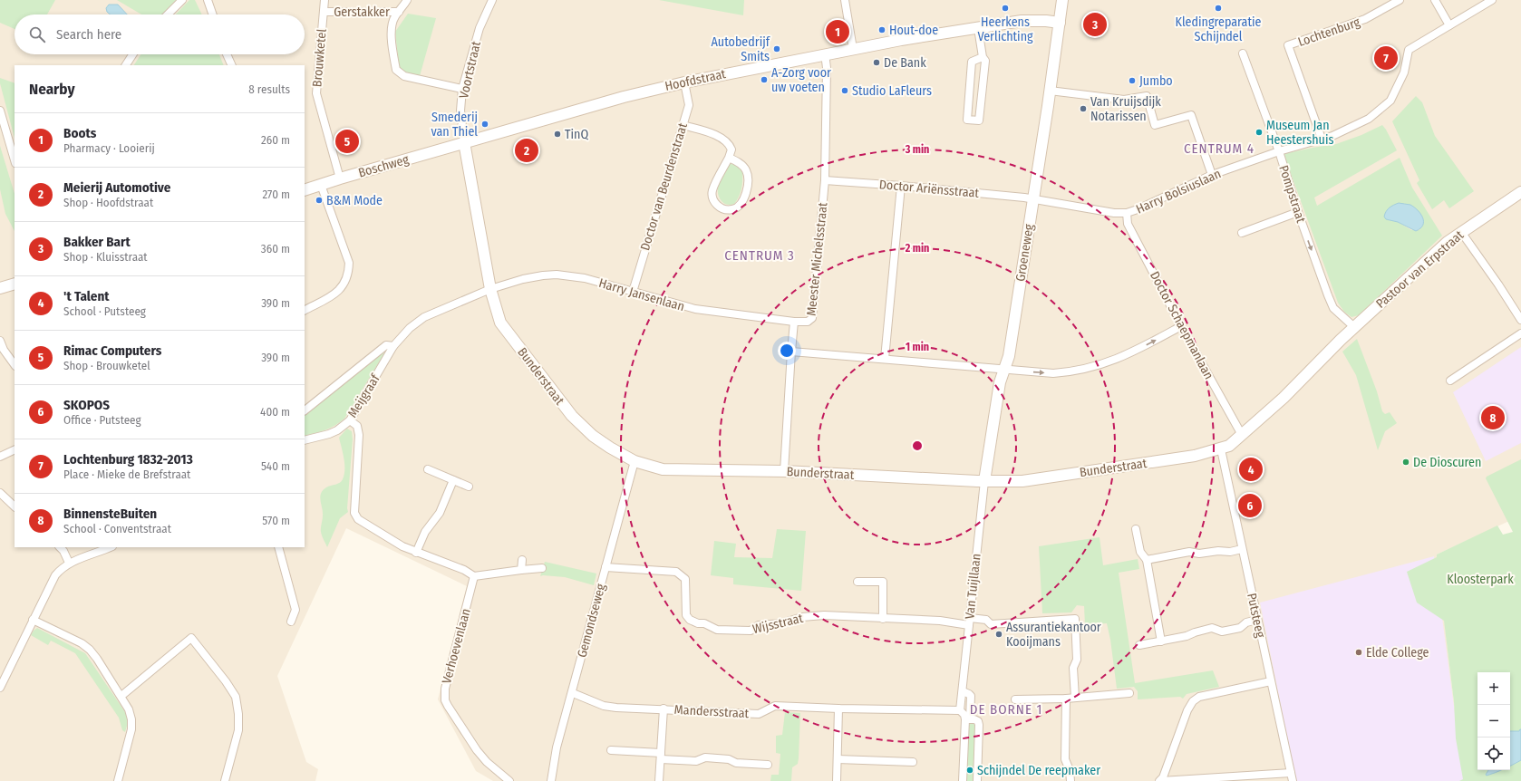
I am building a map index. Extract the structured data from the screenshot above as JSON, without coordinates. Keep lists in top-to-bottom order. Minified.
{"streets":{"street":["Gerstakker","Lochtenburg","Brouwketel","Voortstraat","Hoofdstraat","Boschweg","Doctor van Beurdenstraat","Doctor Ariënsstraat","Harry Bolsiuslaan","Pompstraat","Groeneweg","Meester Michelsstraat","Pastoor van Erpstraat","Harry Jansenlaan","Doctor Schaepmanlaan","Bunderstraat","Meijgraaf","Van Tuijllaan","Putsteeg","Gemondseweg","Wijsstraat","Verhoevenlaan","Mandersstraat"]},"crossings":[["Gerstakker","Brouwketel"],["Lochtenburg","Harry Bolsiuslaan"],["Brouwketel","Boschweg"],["Voortstraat","Hoofdstraat"],["Voortstraat","Boschweg"],["Voortstraat","Bunderstraat"],["Hoofdstraat","Boschweg"],["Hoofdstraat","Doctor van Beurdenstraat"],["Hoofdstraat","Groeneweg"],["Hoofdstraat","Meester Michelsstraat"],["Hoofdstraat","Bunderstraat"],["Boschweg","Bunderstraat"],["Doctor van Beurdenstraat","Harry Jansenlaan"],["Doctor Ariënsstraat","Harry Bolsiuslaan"],["Doctor Ariënsstraat","Groeneweg"],["Doctor Ariënsstraat","Meester Michelsstraat"],["Harry Bolsiuslaan","Pompstraat"],["Harry Bolsiuslaan","Groeneweg"],["Harry Bolsiuslaan","Doctor Schaepmanlaan"],["Pompstraat","Pastoor van Erpstraat"],["Groeneweg","Bunderstraat"],["Groeneweg","Van Tuijllaan"],["Meester Michelsstraat","Harry Jansenlaan"],["Meester Michelsstraat","Bunderstraat"],["Pastoor van Erpstraat","Bunderstraat"],["Harry Jansenlaan","Bunderstraat"],["Harry Jansenlaan","Meijgraaf"],["Doctor Schaepmanlaan","Bunderstraat"],["Bunderstraat","Meijgraaf"],["Bunderstraat","Van Tuijllaan"],["Bunderstraat","Putsteeg"],["Bunderstraat","Gemondseweg"],["Van Tuijllaan","Wijsstraat"],["Van Tuijllaan","Mandersstraat"],["Gemondseweg","Wijsstraat"],["Gemondseweg","Mandersstraat"]],"one_way":["Pompstraat"],"districts":["CENTRUM 4","CENTRUM 3","DE BORNE 1"],"parks":["Kloosterpark"],"places":["Heerkens Verlichting","Kledingreparatie Schijndel","Hout-doe","Autobedrijf Smits","De Bank","A-Zorg voor uw voeten","Jumbo","Studio LaFleurs","Van Kruijsdijk Notarissen","Smederij van Thiel","Museum Jan Heestershuis","TinQ","B&M Mode","De Dioscuren","Assurantiekantoor Kooijmans","Elde College","Schijndel De reepmaker"],"page":{"pins":["3","1","7","5","2","8","4","6"],"search":"Search here","heading":["Nearby","8 results"],"list":[{"mark":"1","name":"Boots","note":"Pharmacy · Looierij","value":"260 m"},{"mark":"2","name":"Meierij Automotive","note":"Shop · Hoofdstraat","value":"270 m"},{"mark":"3","name":"Bakker Bart","note":"Shop · Kluisstraat","value":"360 m"},{"mark":"4","name":"'t Talent","note":"School · Putsteeg","value":"390 m"},{"mark":"5","name":"Rimac Computers","note":"Shop · Brouwketel","value":"390 m"},{"mark":"6","name":"SKOPOS","note":"Office · Putsteeg","value":"400 m"},{"mark":"7","name":"Lochtenburg 1832-2013","note":"Place · Mieke de Brefstraat","value":"540 m"},{"mark":"8","name":"BinnensteBuiten","note":"School · Conventstraat","value":"570 m"}],"map_buttons":["+","−"]},"rings":["3 min","2 min","1 min"]}
